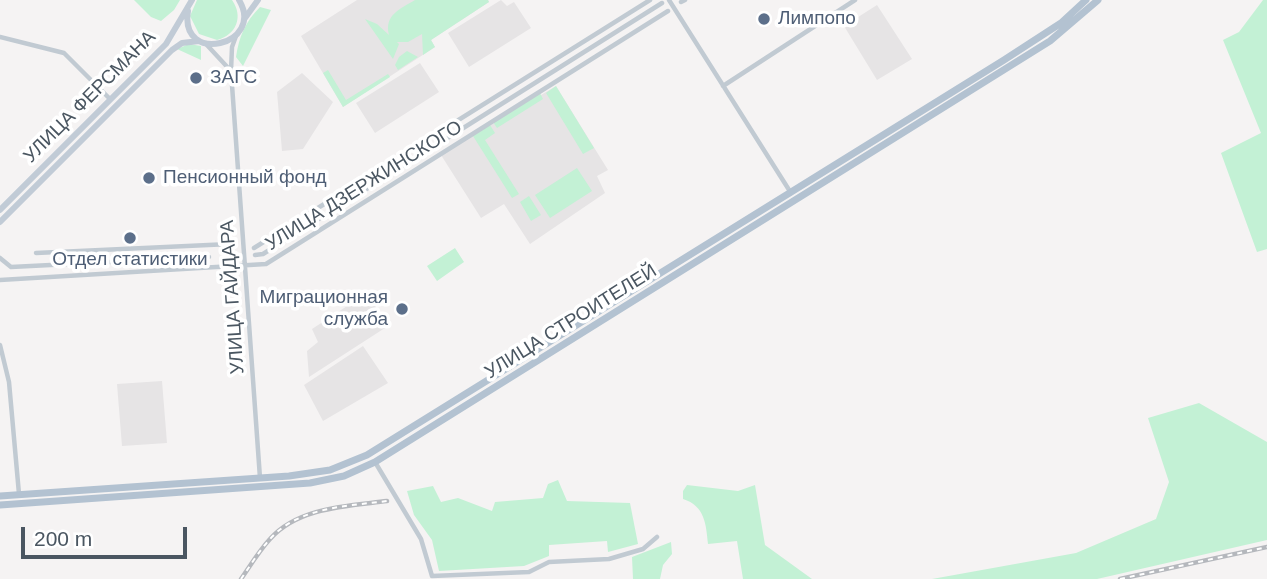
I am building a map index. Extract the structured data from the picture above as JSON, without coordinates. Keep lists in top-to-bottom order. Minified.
{"streets":{"main road":["УЛИЦА СТРОИТЕЛЕЙ"],"street":["УЛИЦА ФЕРСМАНА","УЛИЦА ДЗЕРЖИНСКОГО","УЛИЦА ГАЙДАРА"]},"crossings":[["УЛИЦА ФЕРСМАНА","УЛИЦА ГАЙДАРА"],["УЛИЦА ДЗЕРЖИНСКОГО","УЛИЦА ГАЙДАРА"],["УЛИЦА ГАЙДАРА","УЛИЦА СТРОИТЕЛЕЙ"]],"places":["Лимпопо","ЗАГС","Пенсионный фонд","Отдел статистики","Миграционная служба"],"scale_bar":"200 m"}
